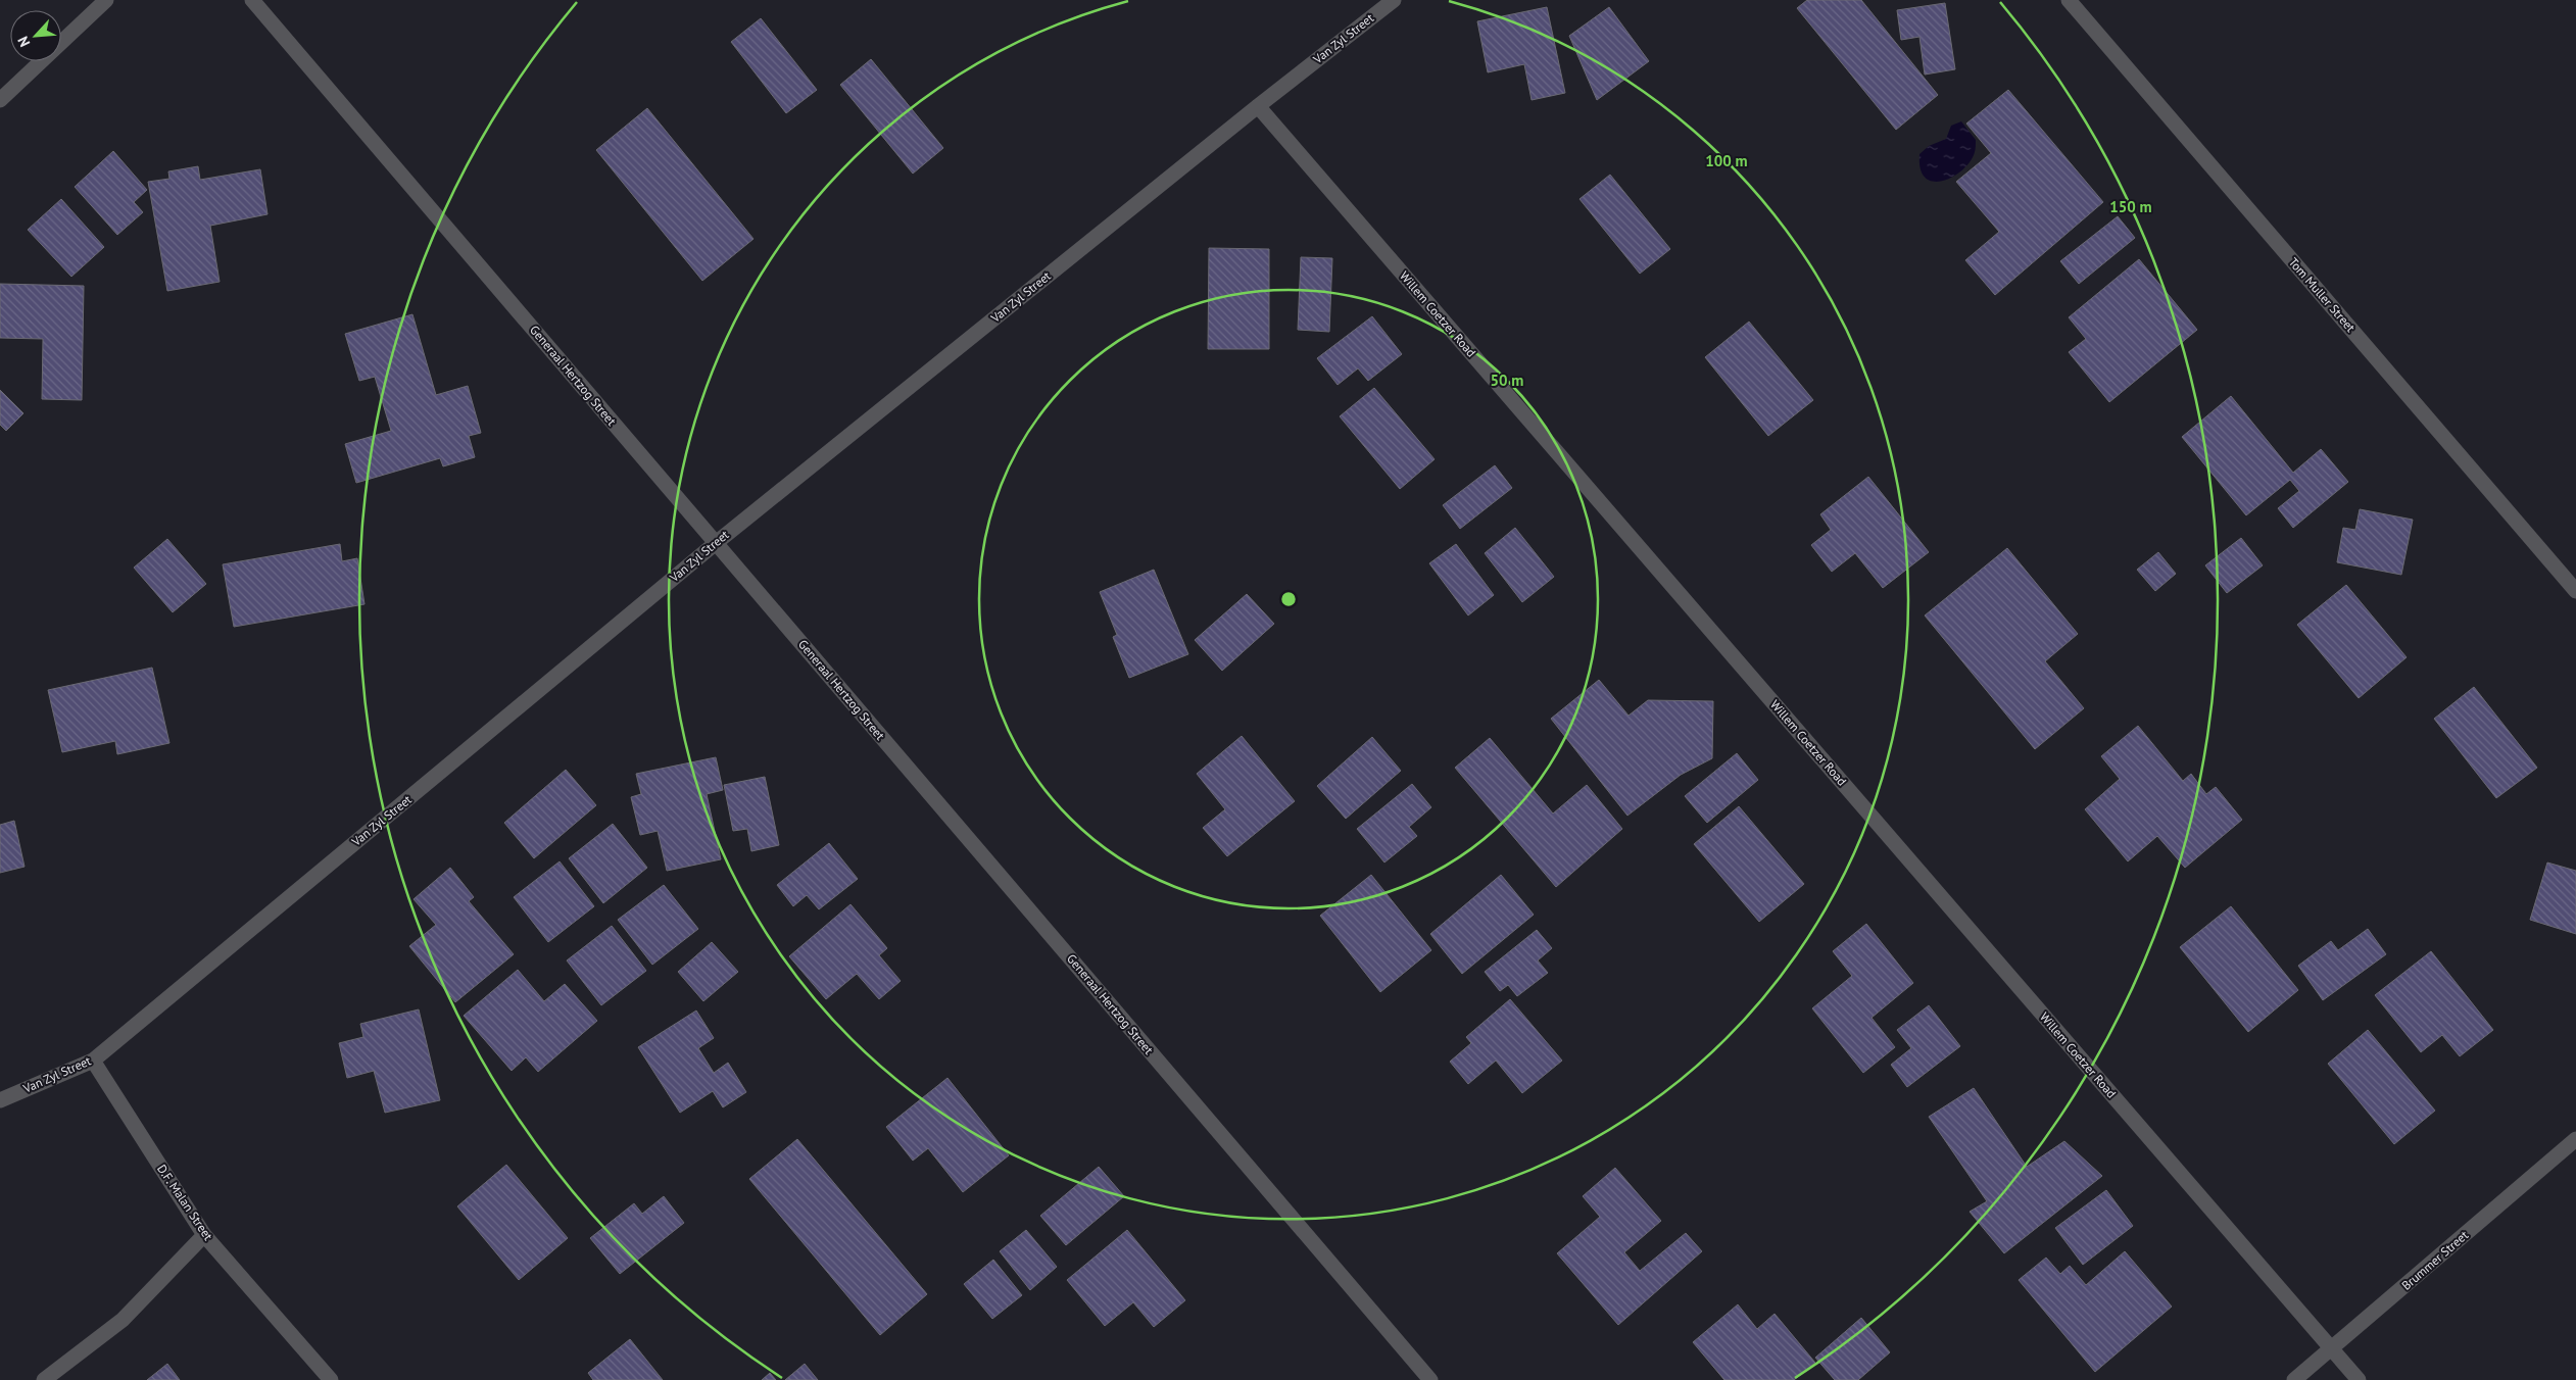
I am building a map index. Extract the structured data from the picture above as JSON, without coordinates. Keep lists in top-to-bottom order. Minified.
{"streets":{"street":["Van Zyl Street","Tom Muller Street","Willem Coetzer Road","Generaal Hertzog Street","D.F. Malan Street","Brummer Street"]},"crossings":[["Van Zyl Street","Willem Coetzer Road"],["Van Zyl Street","Generaal Hertzog Street"],["Van Zyl Street","D.F. Malan Street"],["Willem Coetzer Road","Brummer Street"]],"north":"bottom left","rings":["100 m","150 m","50 m"]}
